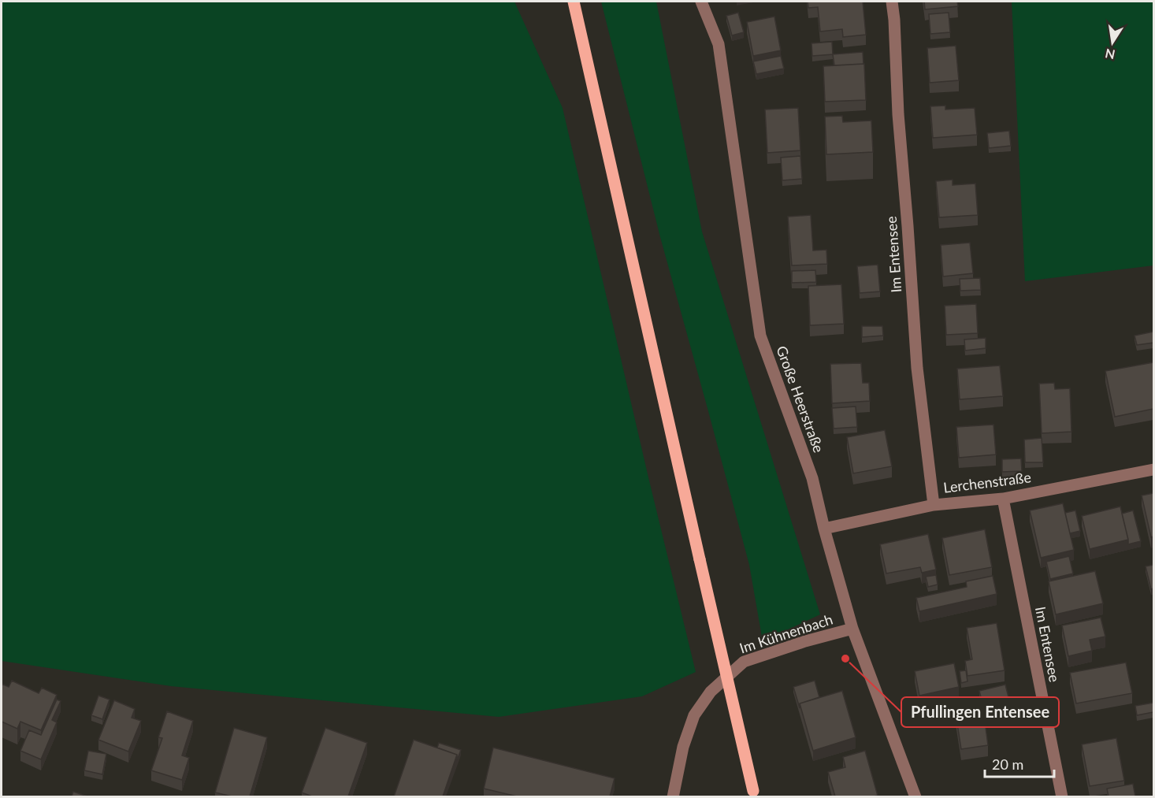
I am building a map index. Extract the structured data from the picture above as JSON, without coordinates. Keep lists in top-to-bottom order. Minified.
{"streets":{"street":["Im Entensee","Große Heerstraße","Lerchenstraße","Im Kühnenbach"]},"crossings":[["Im Entensee","Lerchenstraße"],["Große Heerstraße","Lerchenstraße"],["Große Heerstraße","Im Kühnenbach"]],"places":["Pfullingen Entensee"],"scale_bar":"20 m","north":"bottom"}
